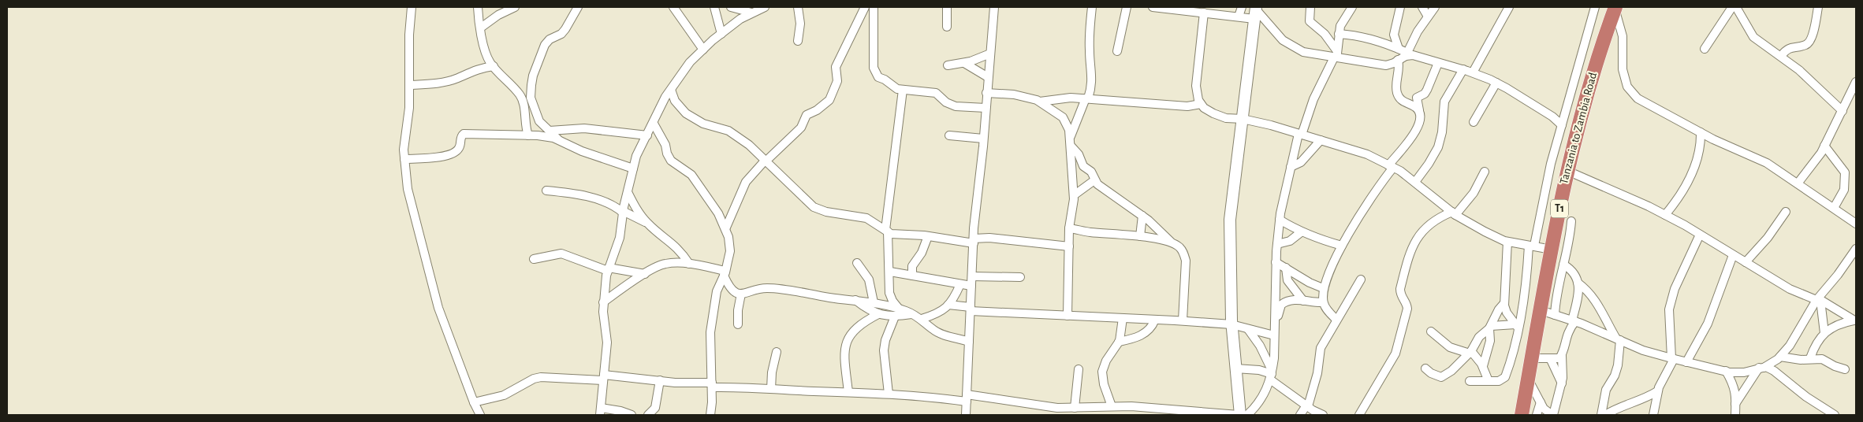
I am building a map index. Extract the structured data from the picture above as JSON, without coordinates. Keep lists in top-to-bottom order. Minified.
{"streets":{"highway":["Tanzania to Zambia Road","T1"]}}
